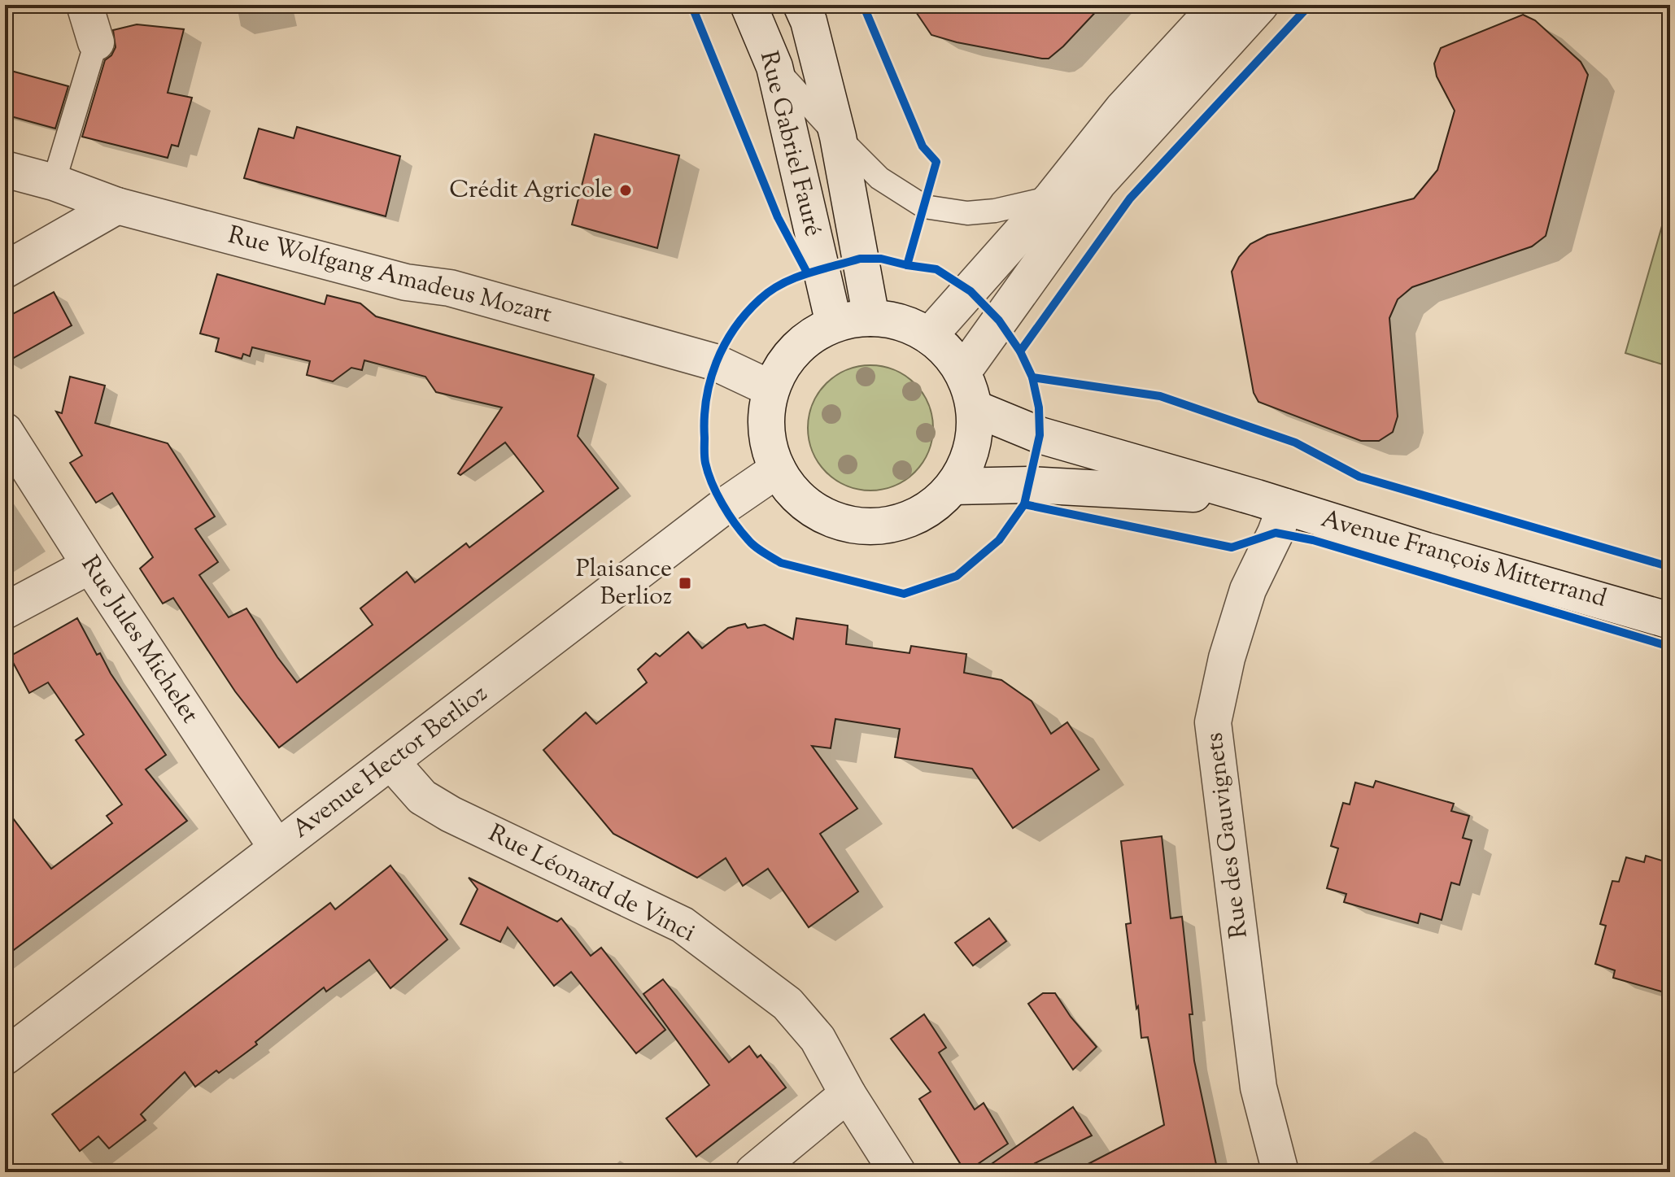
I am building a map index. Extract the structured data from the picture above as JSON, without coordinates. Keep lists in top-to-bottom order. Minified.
{"streets":{"street":["Rue Gabriel Fauré","Rue Wolfgang Amadeus Mozart","Avenue François Mitterrand","Rue Jules Michelet","Avenue Hector Berlioz","Rue des Gauvignets","Rue Léonard de Vinci"]},"crossings":[["Rue Gabriel Fauré","Rue Wolfgang Amadeus Mozart"],["Rue Gabriel Fauré","Avenue Hector Berlioz"],["Rue Wolfgang Amadeus Mozart","Avenue Hector Berlioz"],["Avenue François Mitterrand","Rue des Gauvignets"],["Rue Jules Michelet","Avenue Hector Berlioz"],["Avenue Hector Berlioz","Rue Léonard de Vinci"]],"places":{"other":["Crédit Agricole"],"transit":["Plaisance Berlioz"]}}
